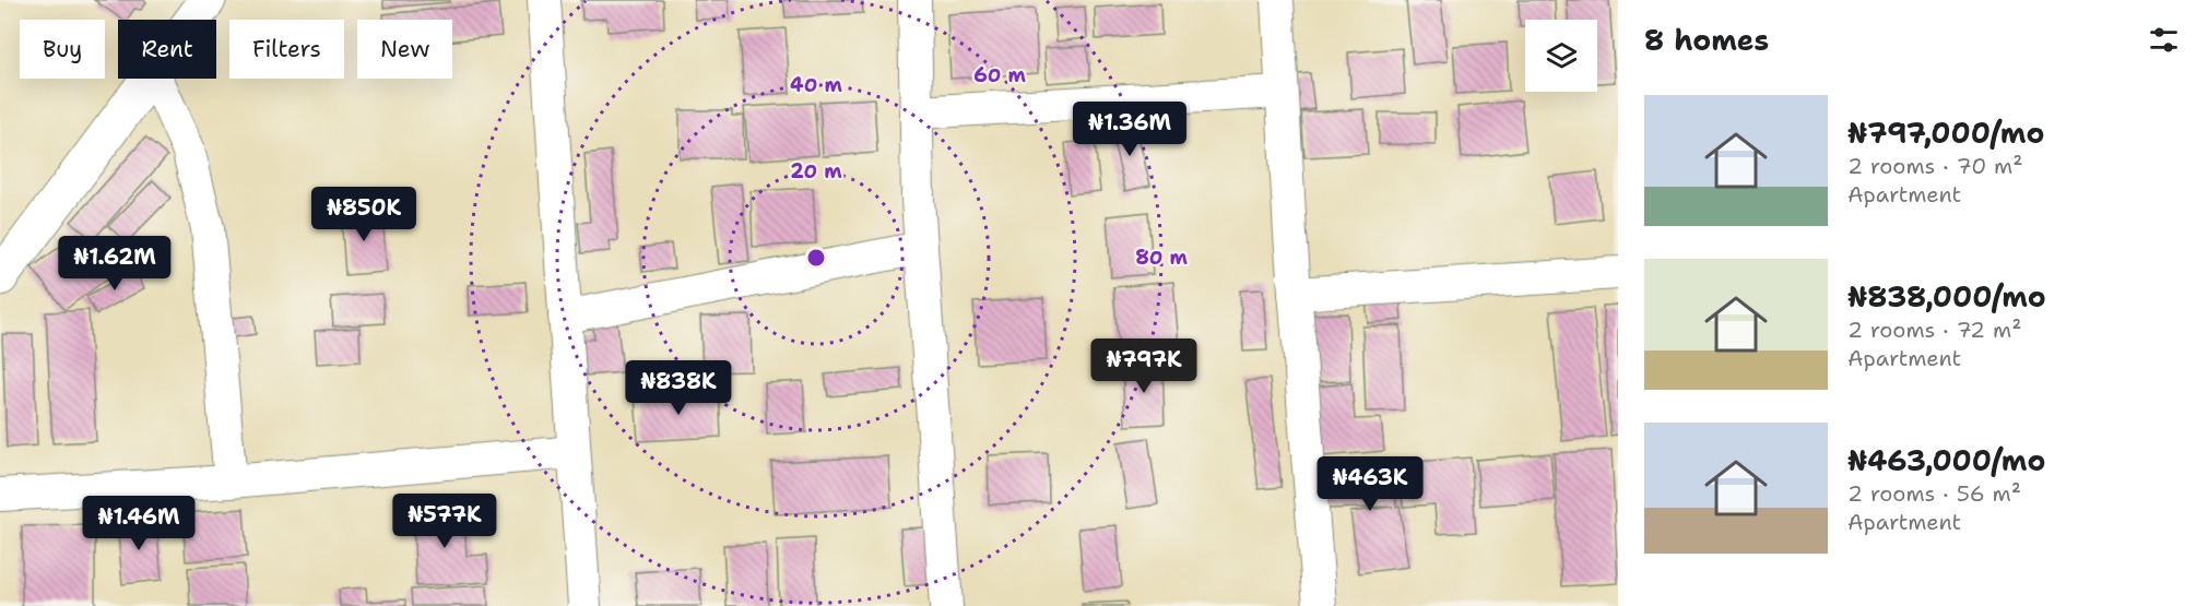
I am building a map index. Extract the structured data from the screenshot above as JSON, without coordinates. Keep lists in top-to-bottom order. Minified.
{"page":{"heading":"8 homes","chip":["Buy","Rent","Filters","New"],"list":[{"name":"₦797,000/mo","note":"2 rooms · 70 m² · Apartment"},{"name":"₦838,000/mo","note":"2 rooms · 72 m² · Apartment"},{"name":"₦463,000/mo","note":"2 rooms · 56 m² · Apartment"}],"price":["₦1.36M","₦850K","₦1.62M","₦797K","₦838K","₦463K","₦577K","₦1.46M"]},"rings":["60 m","40 m","20 m","80 m"]}
